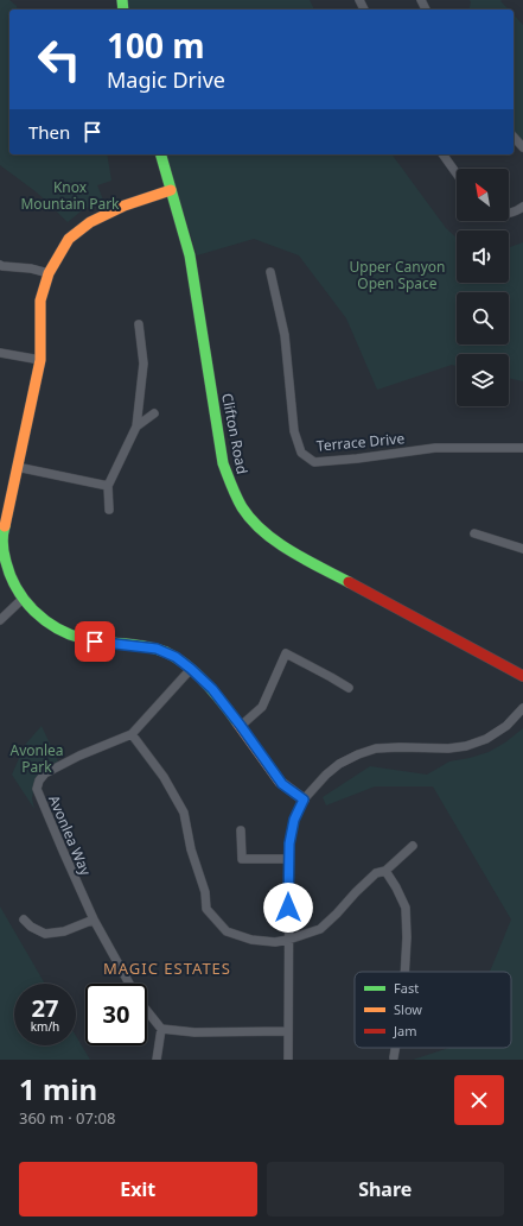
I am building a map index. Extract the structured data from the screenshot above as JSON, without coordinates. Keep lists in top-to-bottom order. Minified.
{"streets":{"street":["Clifton Road","Terrace Drive","Avonlea Way"]},"districts":["MAGIC ESTATES"],"parks":["Knox Mountain Park","Upper Canyon Open Space","Avonlea Park"],"legend":["Fast","Slow","Jam"],"north":"top left","page":{"turn":["100 m","Magic Drive"],"then":"Then","speed":"27 km/h","limit":"30","heading":["1 min","360 m · 07:08"],"buttons":["Exit","Share"]}}
